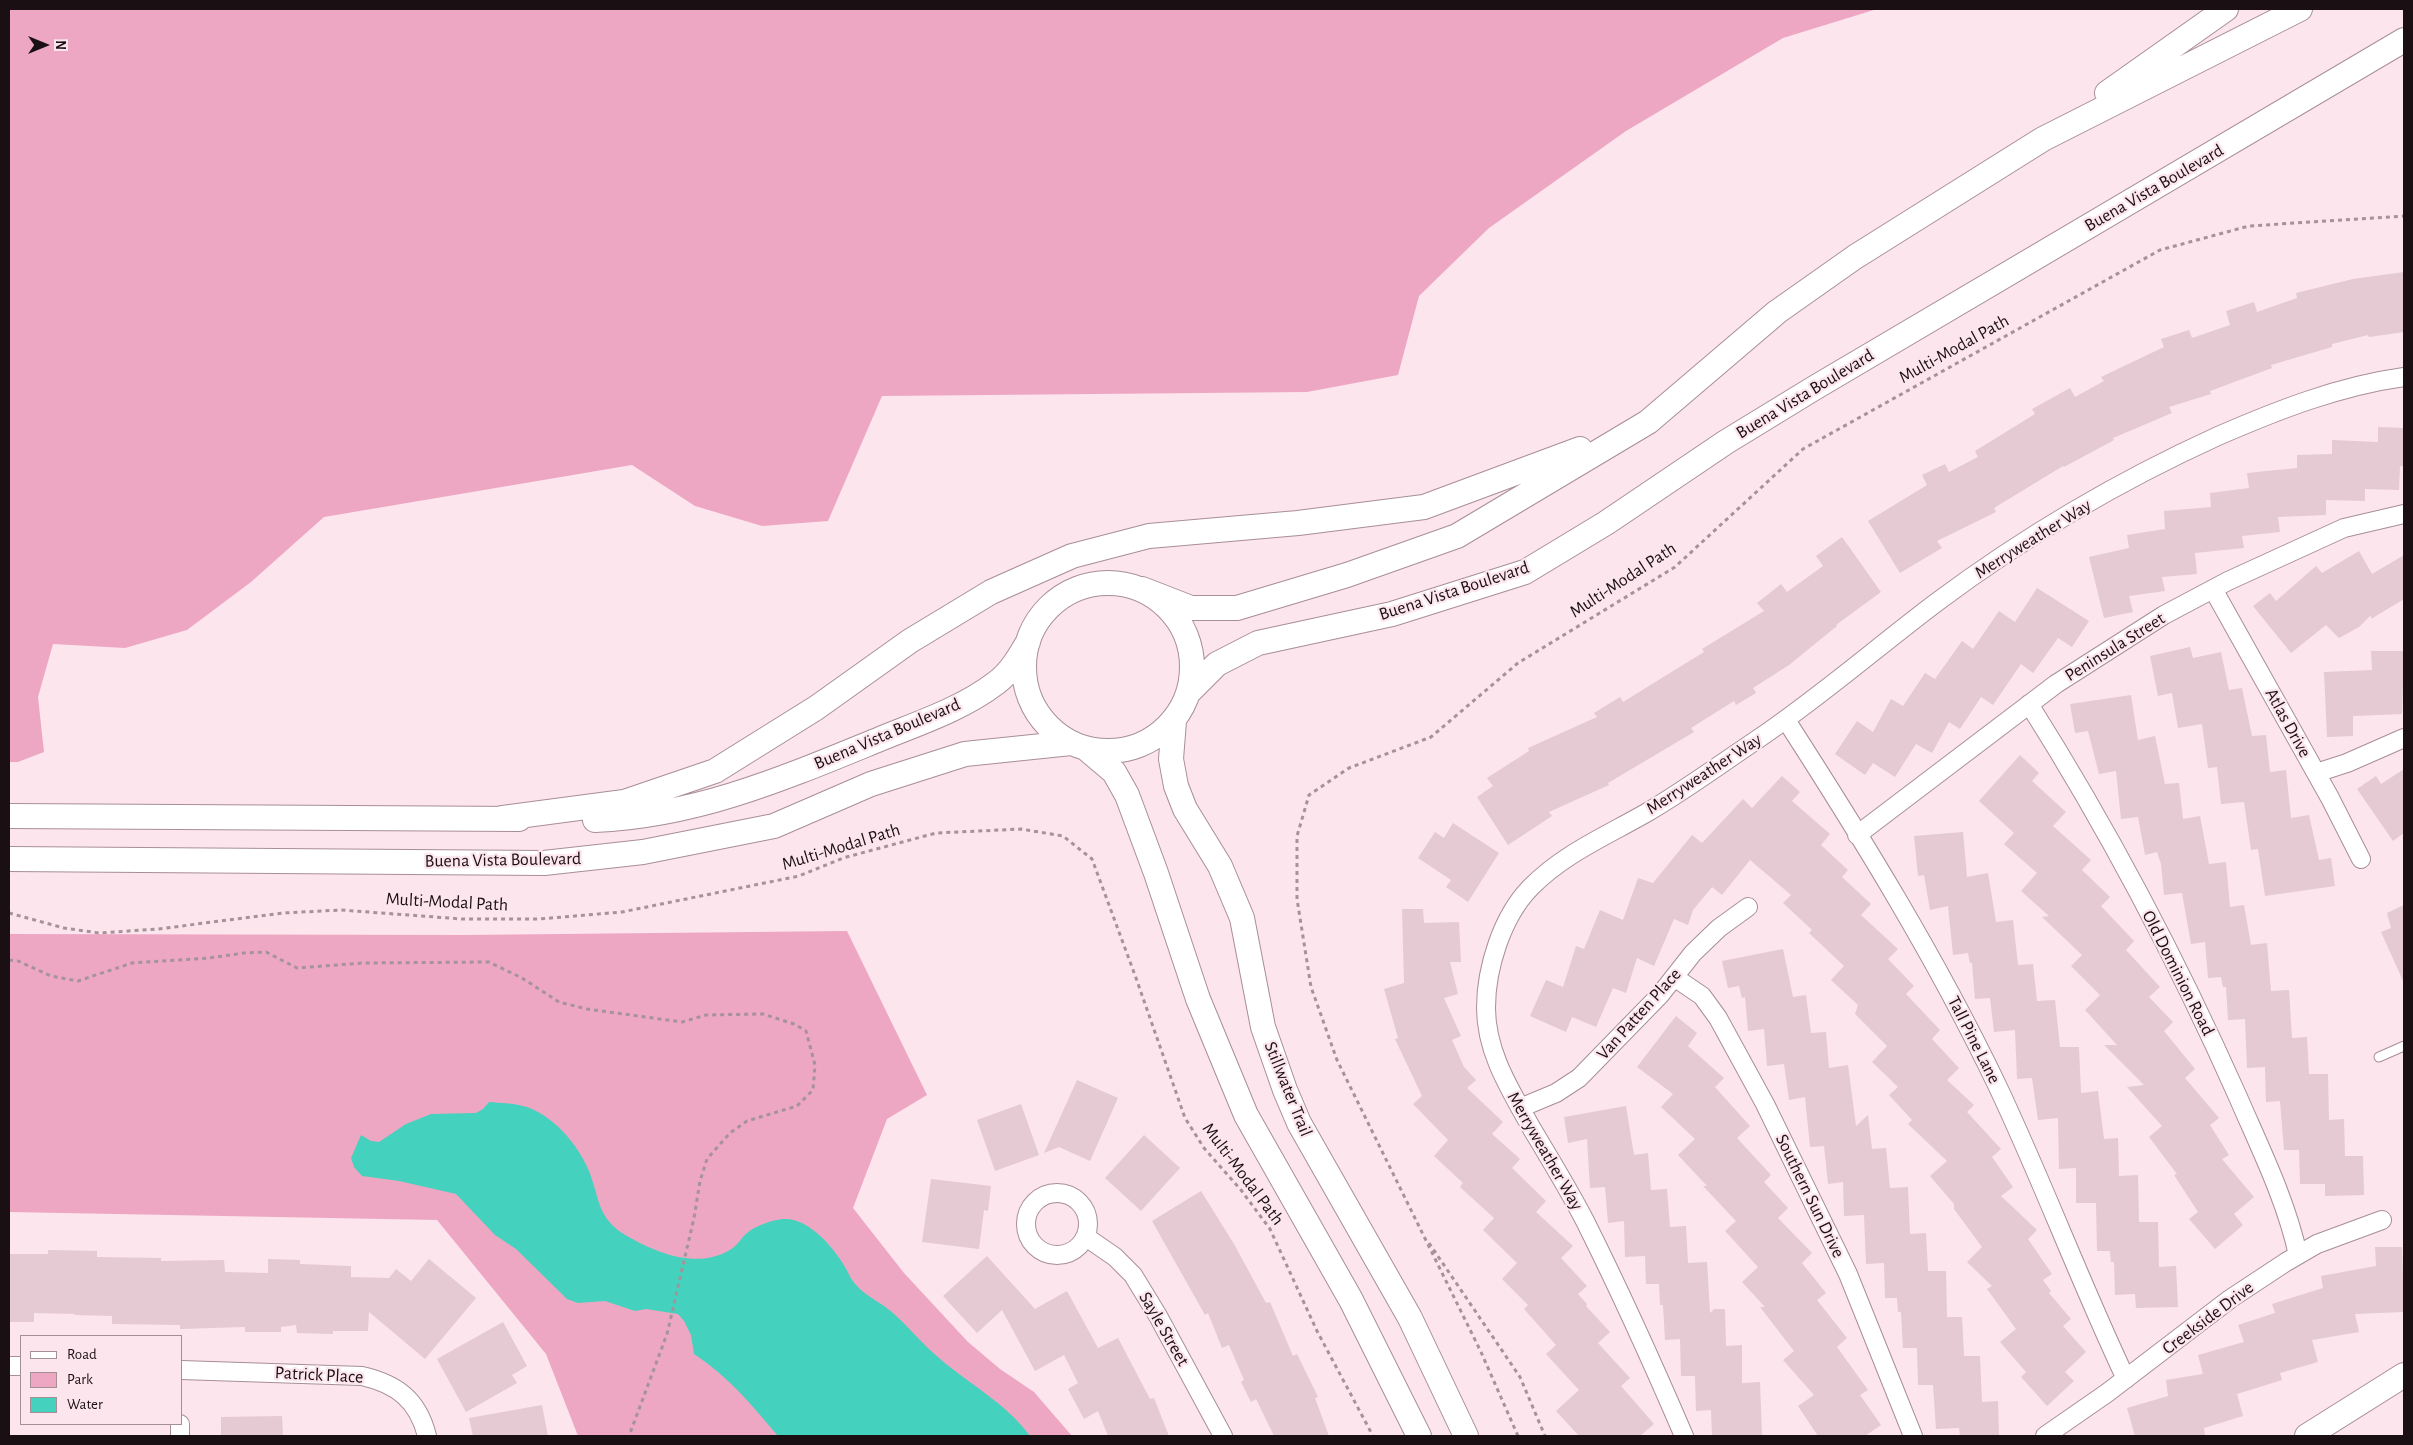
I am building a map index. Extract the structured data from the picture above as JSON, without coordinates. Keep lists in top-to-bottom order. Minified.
{"streets":{"main road":["Buena Vista Boulevard","Stillwater Trail"],"street":["Merryweather Way","Peninsula Street","Atlas Drive","Old Dominion Road","Van Patten Place","Tall Pine Lane","Southern Sun Drive","Creekside Drive","Sayle Street","Patrick Place"],"path":["Multi-Modal Path"]},"crossings":[["Buena Vista Boulevard","Stillwater Trail"],["Merryweather Way","Van Patten Place"],["Merryweather Way","Tall Pine Lane"],["Peninsula Street","Atlas Drive"],["Peninsula Street","Old Dominion Road"],["Peninsula Street","Tall Pine Lane"],["Old Dominion Road","Creekside Drive"],["Van Patten Place","Southern Sun Drive"],["Tall Pine Lane","Creekside Drive"]],"legend":["Road","Park","Water"],"north":"right"}
